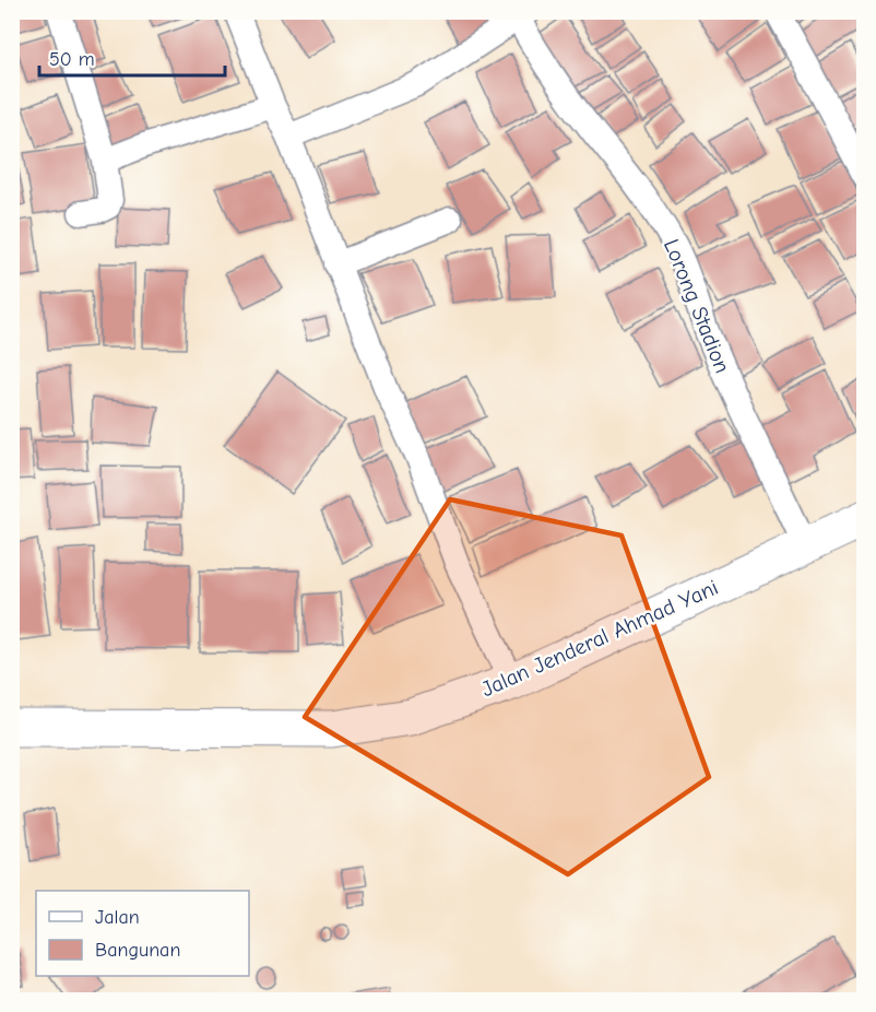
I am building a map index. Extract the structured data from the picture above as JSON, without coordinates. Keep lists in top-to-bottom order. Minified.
{"streets":{"highway":["Jalan Jenderal Ahmad Yani"],"street":["Lorong Stadion"]},"crossings":[["Lorong Stadion","Jalan Jenderal Ahmad Yani"]],"legend":["Jalan","Bangunan"],"scale_bar":"50 m"}
